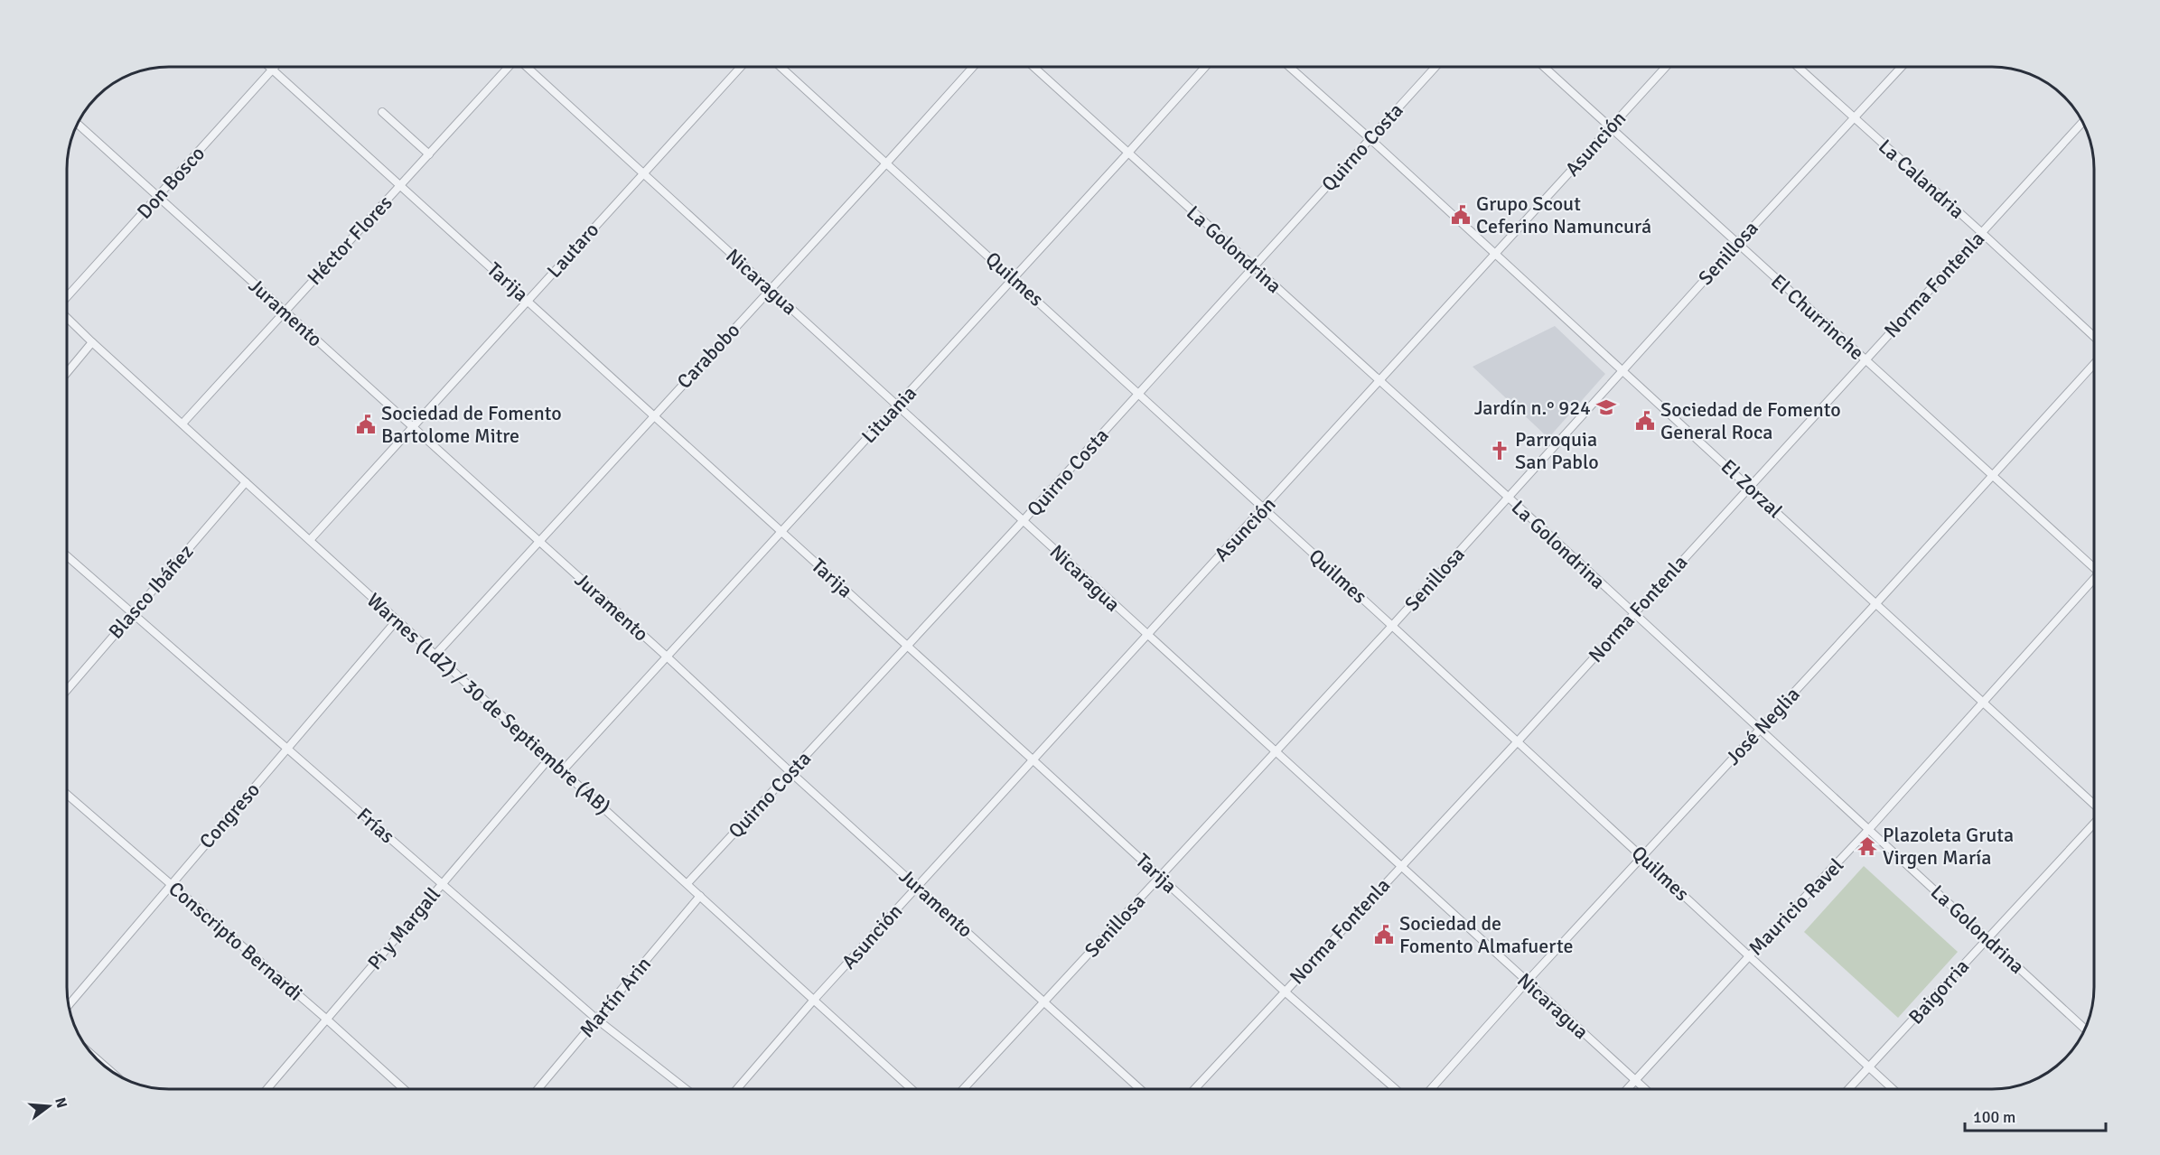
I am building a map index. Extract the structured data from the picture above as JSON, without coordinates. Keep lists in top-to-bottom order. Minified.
{"streets":{"street":["Asunción","Quirno Costa","La Calandria","Don Bosco","Héctor Flores","La Golondrina","Lautaro","Senillosa","Quilmes","Tarija","Nicaragua","Norma Fontenla","Juramento","El Churrinche","Carabobo","Lituania","El Zorzal","Blasco Ibáñez","Warnes (LdZ) / 30 de Septiembre (AB)","José Neglia","Congreso","Frías","Mauricio Ravel","Pi y Margall","Conscripto Bernardi","Baigorria","Martín Arin"]},"crossings":[["Asunción","La Golondrina"],["Asunción","Quilmes"],["Asunción","Tarija"],["Asunción","Nicaragua"],["Asunción","Juramento"],["Asunción","El Churrinche"],["Asunción","El Zorzal"],["Asunción","Warnes (LdZ) / 30 de Septiembre (AB)"],["Quirno Costa","La Golondrina"],["Quirno Costa","Quilmes"],["Quirno Costa","Tarija"],["Quirno Costa","Nicaragua"],["Quirno Costa","Juramento"],["Quirno Costa","El Zorzal"],["Quirno Costa","Warnes (LdZ) / 30 de Septiembre (AB)"],["La Calandria","Senillosa"],["La Calandria","Norma Fontenla"],["Don Bosco","Tarija"],["Don Bosco","Juramento"],["Héctor Flores","Tarija"],["Héctor Flores","Juramento"],["Héctor Flores","Warnes (LdZ) / 30 de Septiembre (AB)"],["La Golondrina","Senillosa"],["La Golondrina","Norma Fontenla"],["La Golondrina","Lituania"],["La Golondrina","José Neglia"],["La Golondrina","Mauricio Ravel"],["La Golondrina","Baigorria"],["Lautaro","Tarija"],["Lautaro","Nicaragua"],["Lautaro","Juramento"],["Lautaro","Warnes (LdZ) / 30 de Septiembre (AB)"],["Senillosa","Quilmes"],["Senillosa","Tarija"],["Senillosa","Nicaragua"],["Senillosa","Juramento"],["Senillosa","El Churrinche"],["Senillosa","El Zorzal"],["Quilmes","Norma Fontenla"],["Quilmes","Carabobo"],["Quilmes","Lituania"],["Quilmes","José Neglia"],["Quilmes","Mauricio Ravel"],["Quilmes","Baigorria"],["Tarija","Norma Fontenla"],["Tarija","Carabobo"],["Tarija","Lituania"],["Nicaragua","Norma Fontenla"],["Nicaragua","Carabobo"],["Nicaragua","Lituania"],["Nicaragua","José Neglia"],["Nicaragua","Mauricio Ravel"],["Norma Fontenla","El Churrinche"],["Norma Fontenla","El Zorzal"],["Juramento","Carabobo"],["Juramento","Lituania"],["El Churrinche","José Neglia"],["Carabobo","Warnes (LdZ) / 30 de Septiembre (AB)"],["Lituania","Warnes (LdZ) / 30 de Septiembre (AB)"],["El Zorzal","José Neglia"],["El Zorzal","Mauricio Ravel"],["Blasco Ibáñez","Warnes (LdZ) / 30 de Septiembre (AB)"],["Blasco Ibáñez","Frías"],["Warnes (LdZ) / 30 de Septiembre (AB)","Congreso"],["Warnes (LdZ) / 30 de Septiembre (AB)","Pi y Margall"],["Warnes (LdZ) / 30 de Septiembre (AB)","Martín Arin"],["Congreso","Frías"],["Congreso","Conscripto Bernardi"],["Frías","Pi y Margall"],["Frías","Martín Arin"],["Pi y Margall","Conscripto Bernardi"]],"places":{"public building":["Grupo Scout Ceferino Namuncurá","Sociedad de Fomento General Roca","Sociedad de Fomento Bartolome Mitre","Sociedad de Fomento Almafuerte"],"school or university":["Jardín n.° 924"],"church":["Parroquia San Pablo"],"temple":["Plazoleta Gruta Virgen María"]},"scale_bar":"100 m","north":"right"}
